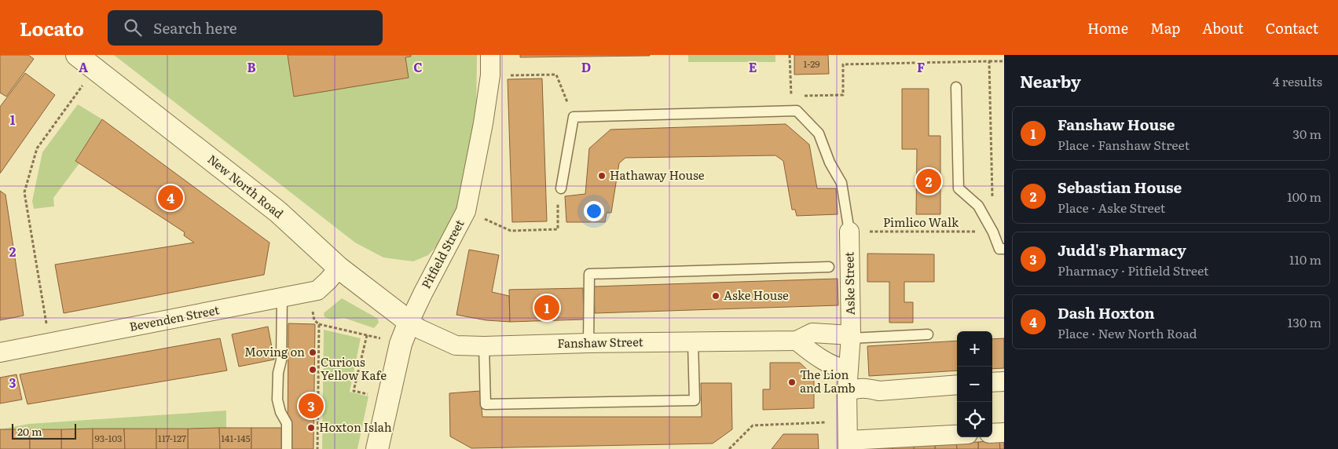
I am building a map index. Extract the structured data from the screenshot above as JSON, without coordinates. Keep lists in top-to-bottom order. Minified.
{"streets":{"street":["New North Road","Pitfield Street","Aske Street","Bevenden Street","Fanshaw Street"],"path":["Pimlico Walk"]},"crossings":[["New North Road","Pitfield Street"],["New North Road","Bevenden Street"],["New North Road","Fanshaw Street"],["Pimlico Walk","Aske Street"],["Pitfield Street","Fanshaw Street"],["Aske Street","Fanshaw Street"]],"places":["Hathaway House","Aske House","Moving on","Curious Yellow Kafe","The Lion and Lamb","Hoxton Islah"],"house_numbers":["1-29","93-103","117-127","141-145"],"scale_bar":"20 m","page":{"header":"Locato","search":"Search here","nav":["Home","Map","About","Contact"],"heading":["Nearby","4 results"],"list":[{"mark":"1","name":"Fanshaw House","note":"Place · Fanshaw Street","value":"30 m"},{"mark":"2","name":"Sebastian House","note":"Place · Aske Street","value":"100 m"},{"mark":"3","name":"Judd's Pharmacy","note":"Pharmacy · Pitfield Street","value":"110 m"},{"mark":"4","name":"Dash Hoxton","note":"Place · New North Road","value":"130 m"}],"pins":["2","4","1","3"],"map_buttons":["+","−"],"scale":"20 m"},"grid":{"columns":["A","B","C","D","E","F"],"rows":["1","2","3"]}}
